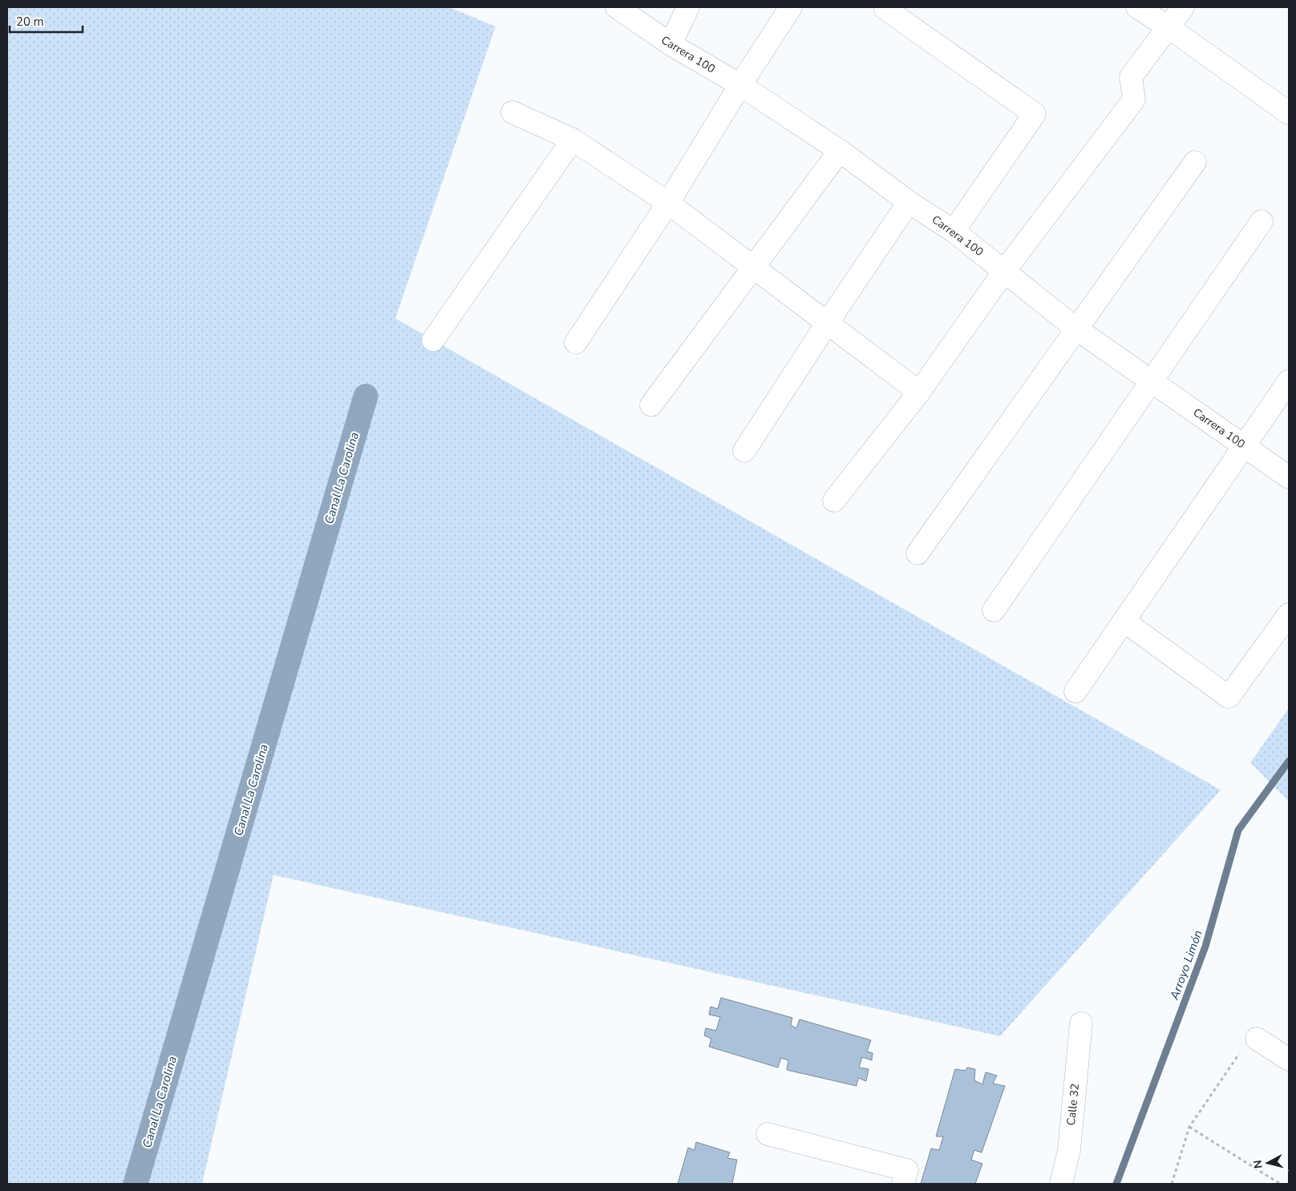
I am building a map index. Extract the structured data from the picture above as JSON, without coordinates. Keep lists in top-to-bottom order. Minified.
{"streets":{"street":["Carrera 100","Calle 32"]},"water":["Canal La Carolina","Arroyo Limón"],"scale_bar":"20 m","north":"left"}
